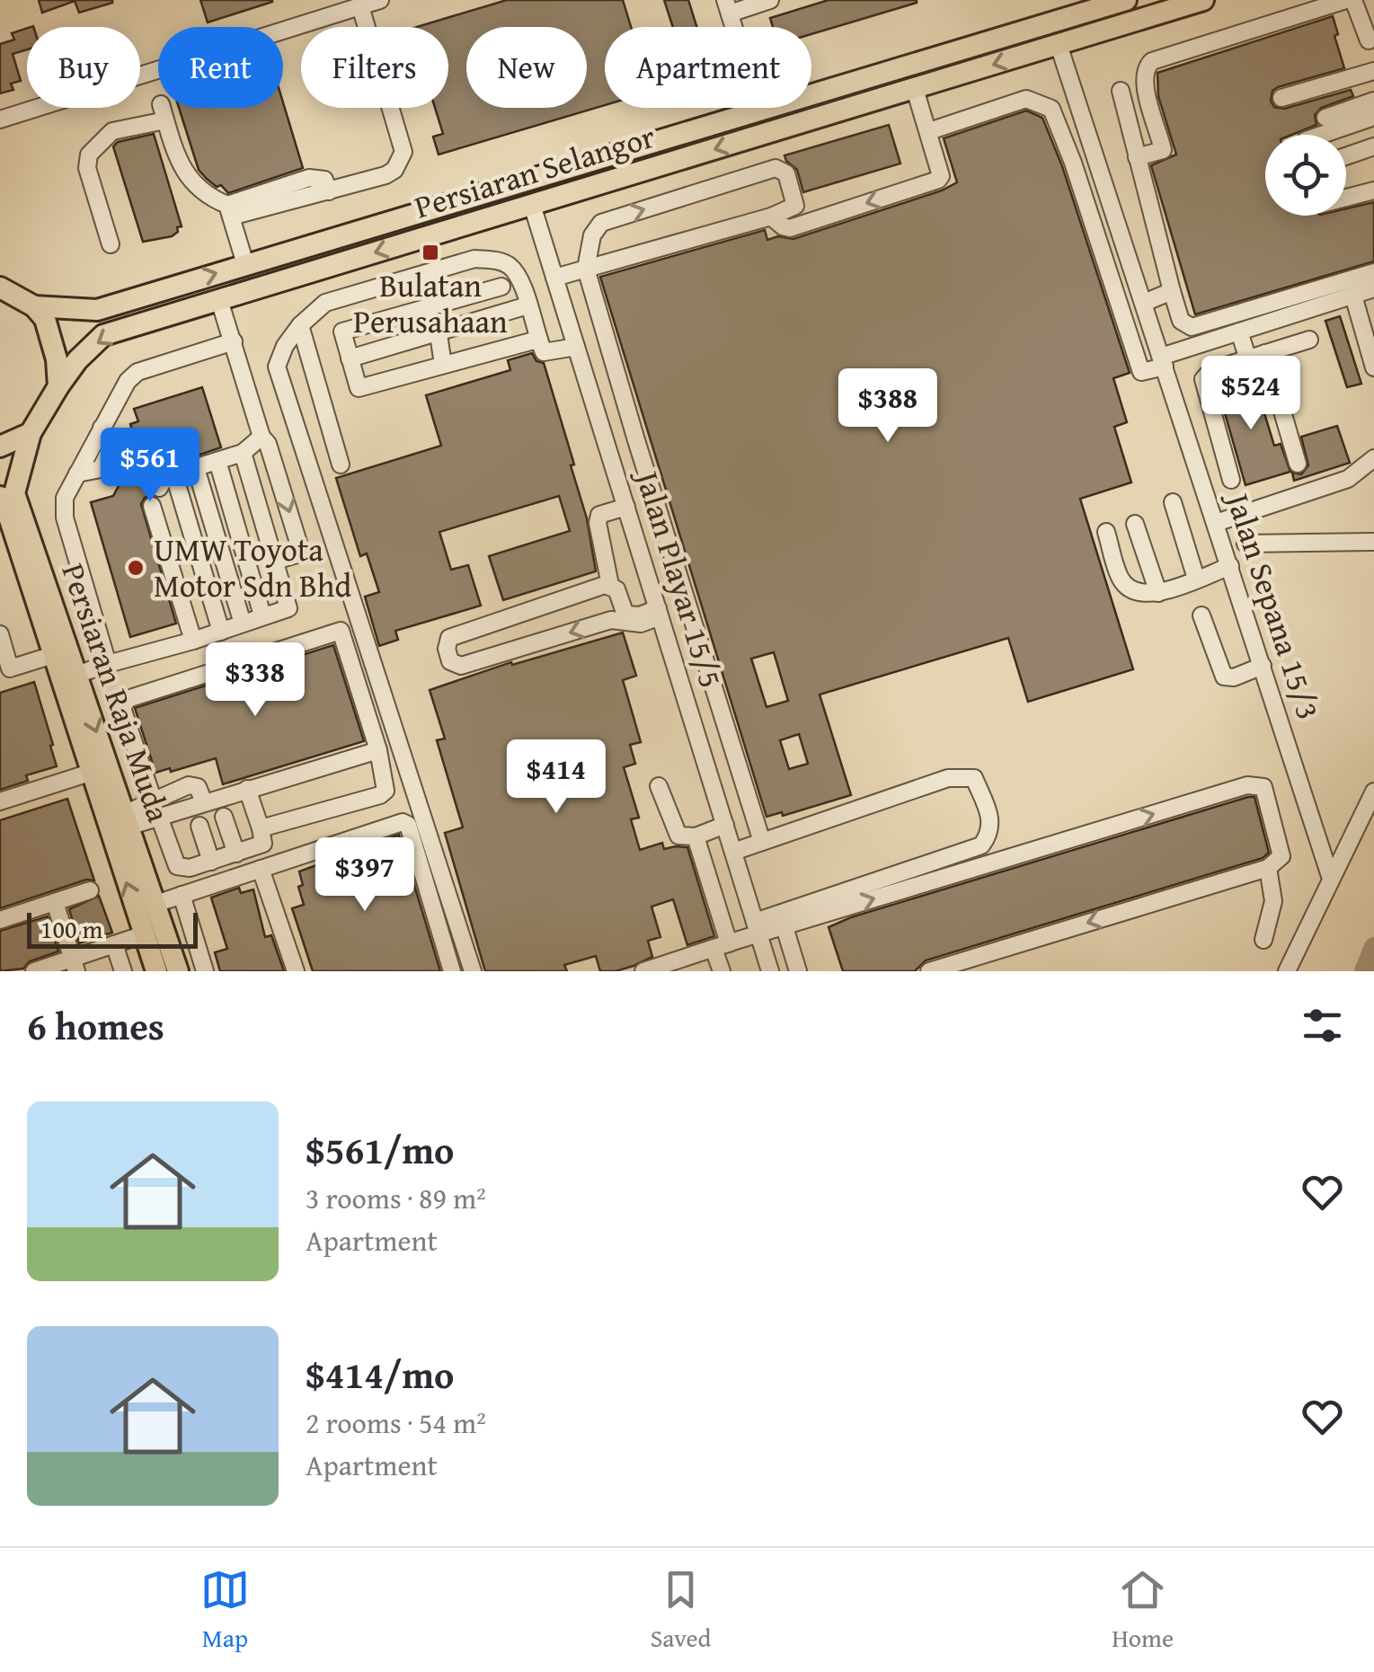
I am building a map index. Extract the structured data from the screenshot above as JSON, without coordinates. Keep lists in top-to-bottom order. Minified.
{"streets":{"main road":["Persiaran Selangor","Persiaran Raja Muda"],"street":["Jalan Playar 15/5","Jalan Sepana 15/3"]},"crossings":[["Persiaran Selangor","Jalan Playar 15/5"],["Persiaran Selangor","Jalan Sepana 15/3"]],"places":{"transit":["Bulatan Perusahaan"],"other":["UMW Toyota Motor Sdn Bhd"]},"scale_bar":"100 m","page":{"chip":["Buy","Rent","Filters","New","Apartment"],"price":["$524","$388","$561","$338","$414","$397"],"scale":"100 m","heading":"6 homes","list":[{"name":"$561/mo","note":"3 rooms · 89 m² · Apartment"},{"name":"$414/mo","note":"2 rooms · 54 m² · Apartment"}],"tabs":["Map","Saved","Home"]}}
